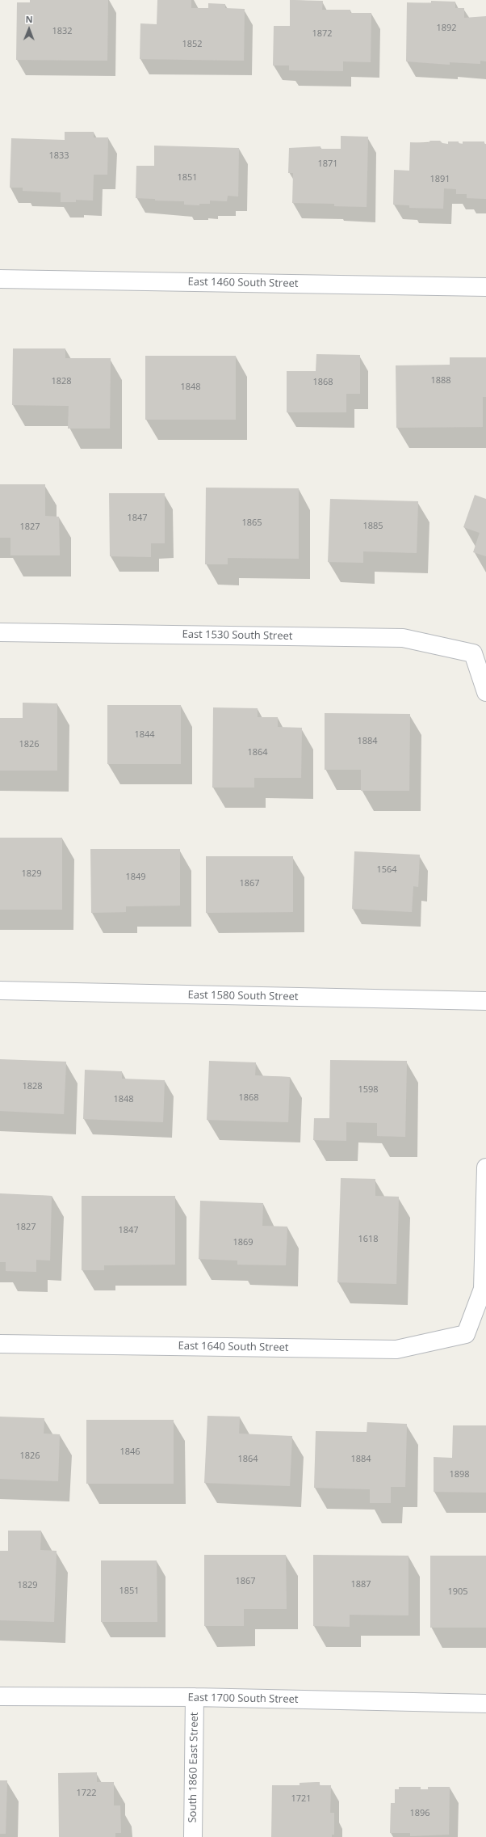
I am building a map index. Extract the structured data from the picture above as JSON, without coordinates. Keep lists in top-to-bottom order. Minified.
{"streets":{"street":["East 1460 South Street","East 1530 South Street","East 1580 South Street","East 1640 South Street","East 1700 South Street","South 1860 East Street"]},"crossings":[["East 1700 South Street","South 1860 East Street"]],"house_numbers":["1892","1832","1872","1852","1833","1871","1851","1891","1888","1828","1868","1848","1847","1865","1885","1827","1844","1884","1826","1864","1564","1829","1849","1867","1828","1598","1868","1848","1827","1847","1618","1869","1846","1826","1864","1884","1898","1867","1887","1829","1851","1905","1722","1721","1896"],"north":"top"}
